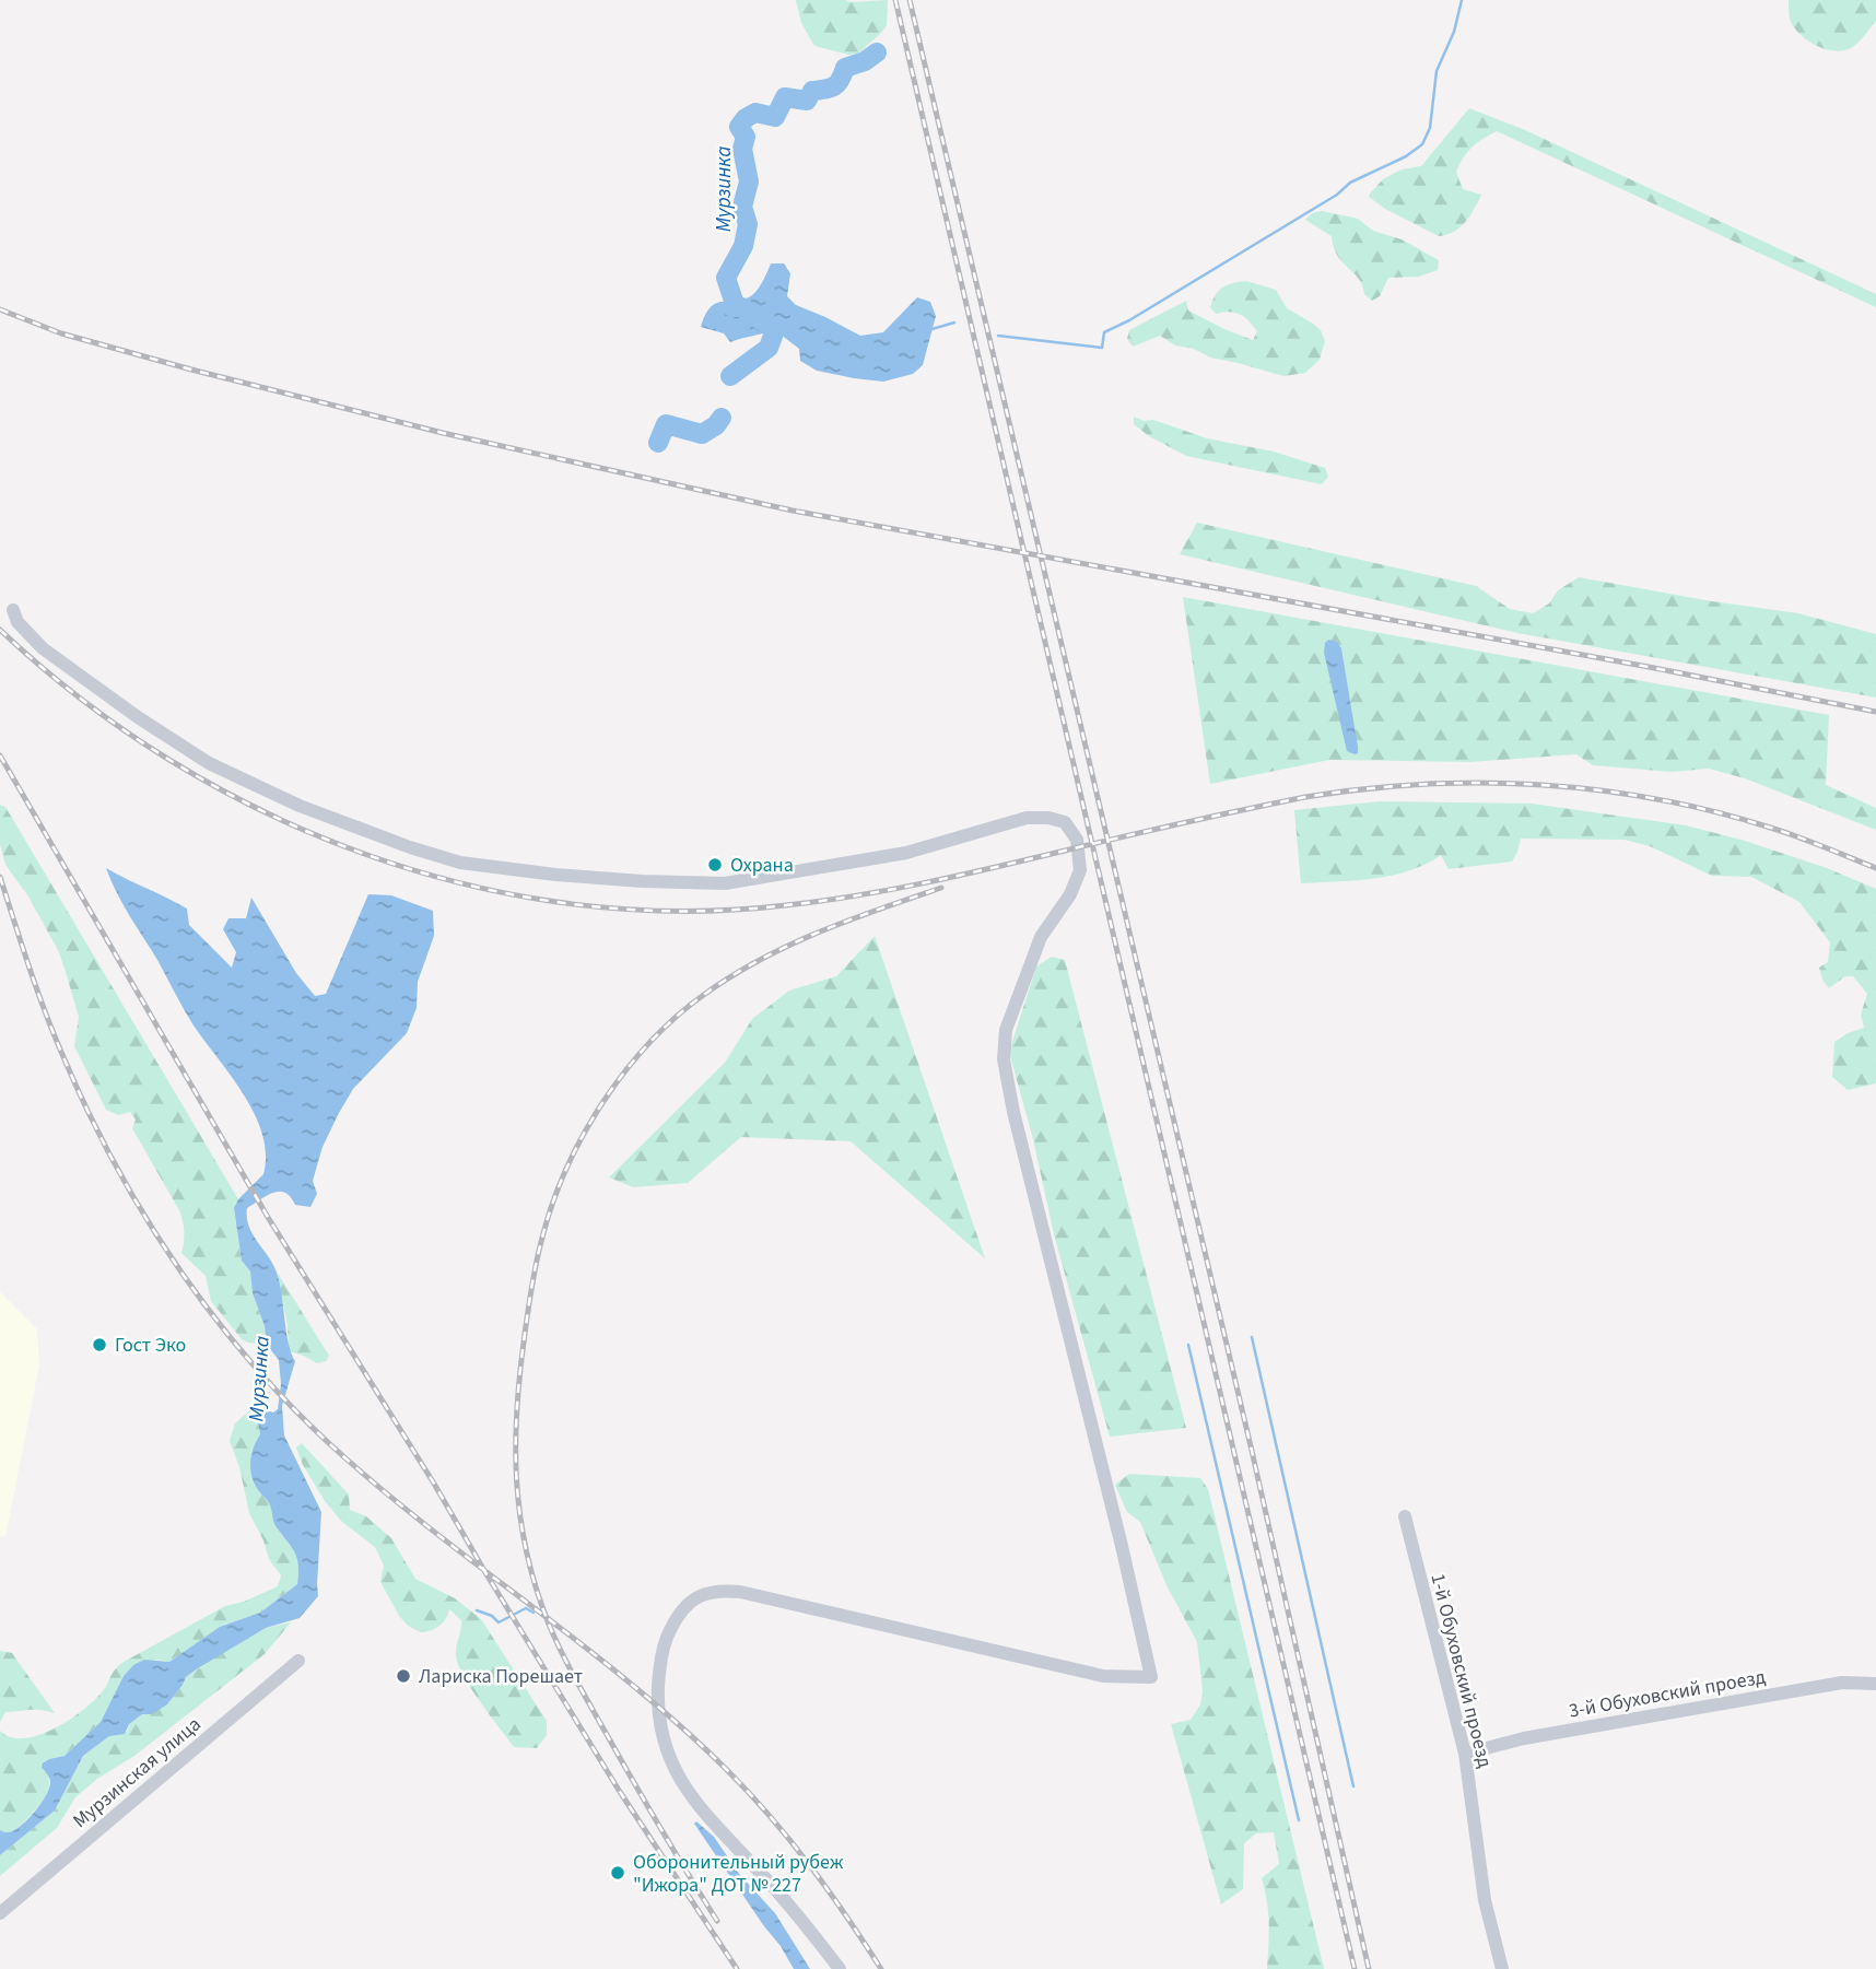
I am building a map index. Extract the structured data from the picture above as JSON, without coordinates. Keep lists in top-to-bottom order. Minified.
{"streets":{"street":["1-й Обуховский проезд","3-й Обуховский проезд","Мурзинская улица"]},"crossings":[["1-й Обуховский проезд","3-й Обуховский проезд"]],"water":["Мурзинка"],"places":["Охрана","Гост Эко","Лариска Порешает","Оборонительный рубеж \"Ижора\" ДОТ № 227"]}
